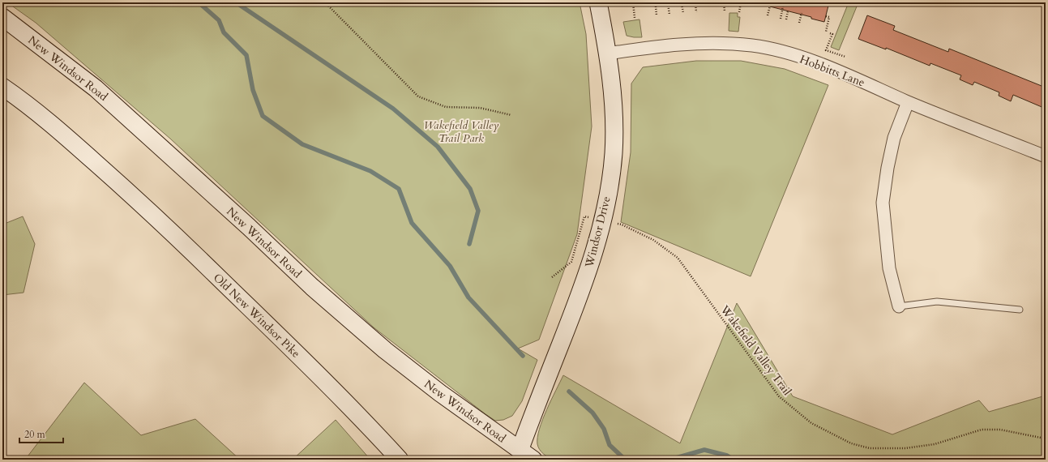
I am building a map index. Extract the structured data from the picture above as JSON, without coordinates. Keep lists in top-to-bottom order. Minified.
{"streets":{"street":["New Windsor Road","Hobbitts Lane","Windsor Drive","Old New Windsor Pike"],"path":["Wakefield Valley Trail"]},"crossings":[["New Windsor Road","Windsor Drive"],["Hobbitts Lane","Windsor Drive"],["Windsor Drive","Wakefield Valley Trail"]],"parks":["Wakefield Valley Trail Park"],"scale_bar":"20 m"}
